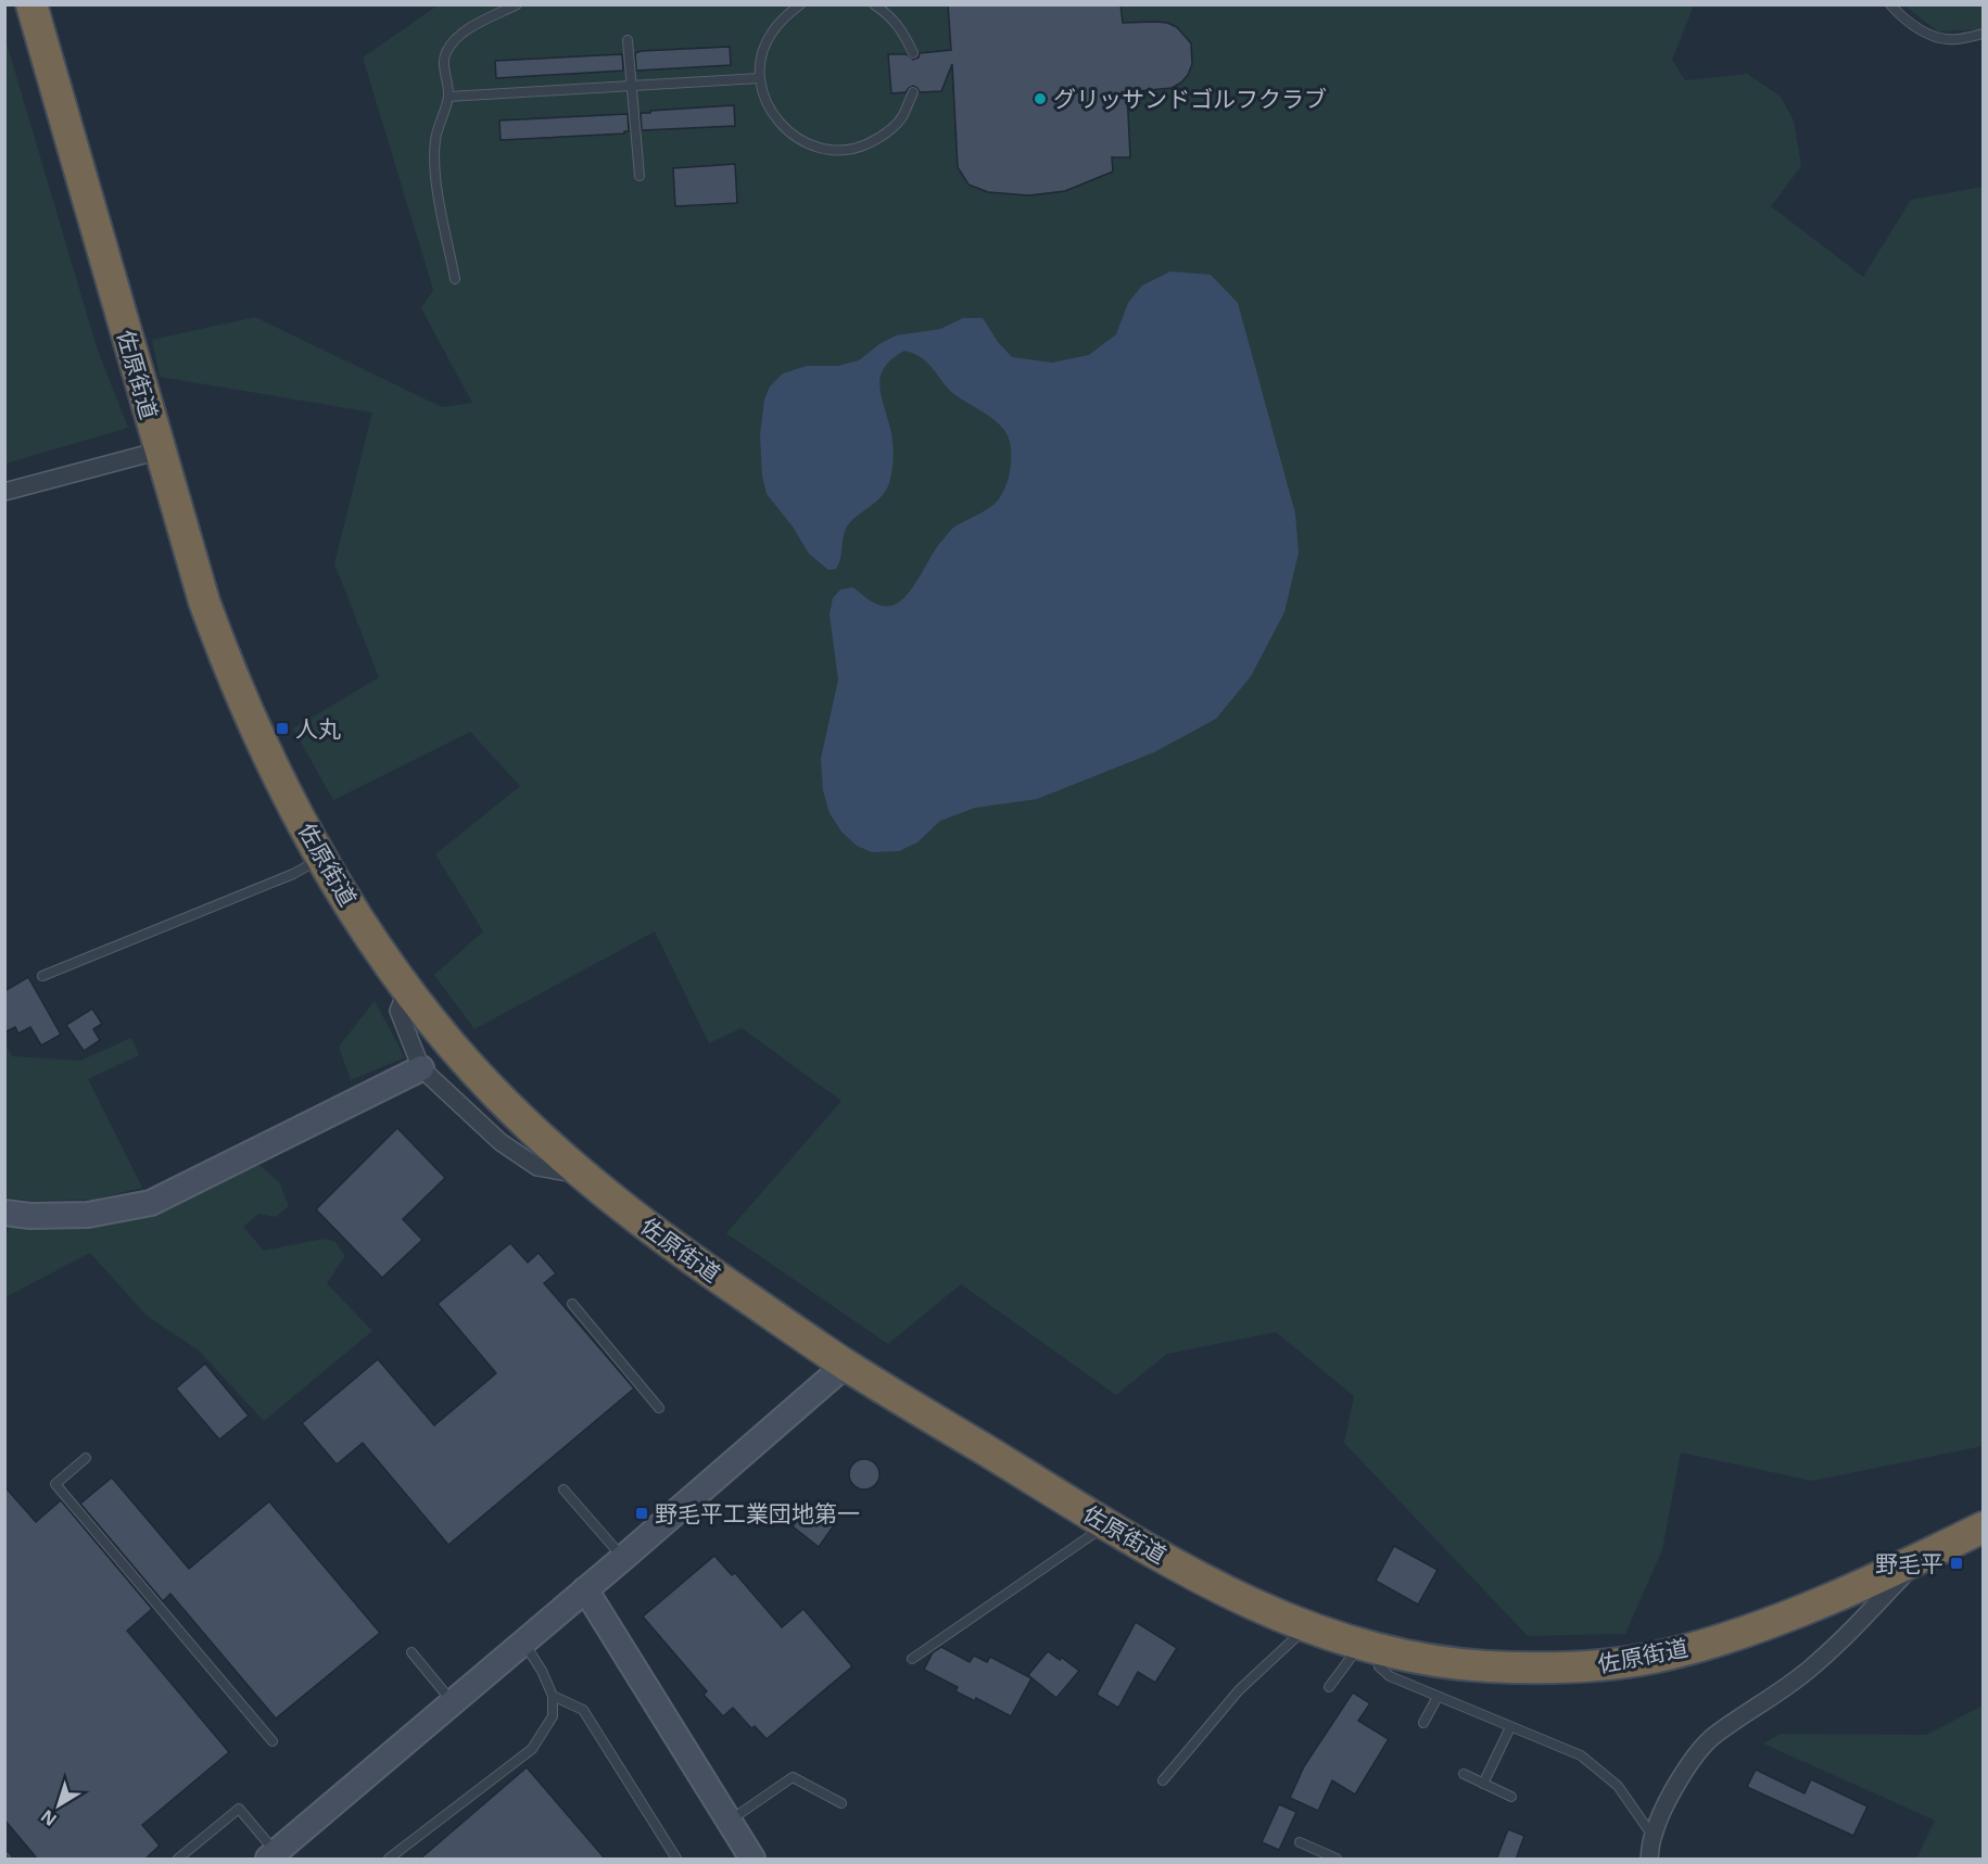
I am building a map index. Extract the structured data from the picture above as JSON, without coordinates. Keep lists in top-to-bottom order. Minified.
{"streets":{"highway":["佐原街道"]},"places":{"other":["グリッサンドゴルフクラブ"],"transit":["人丸","野毛平工業団地第一","野毛平"]},"north":"bottom left"}
